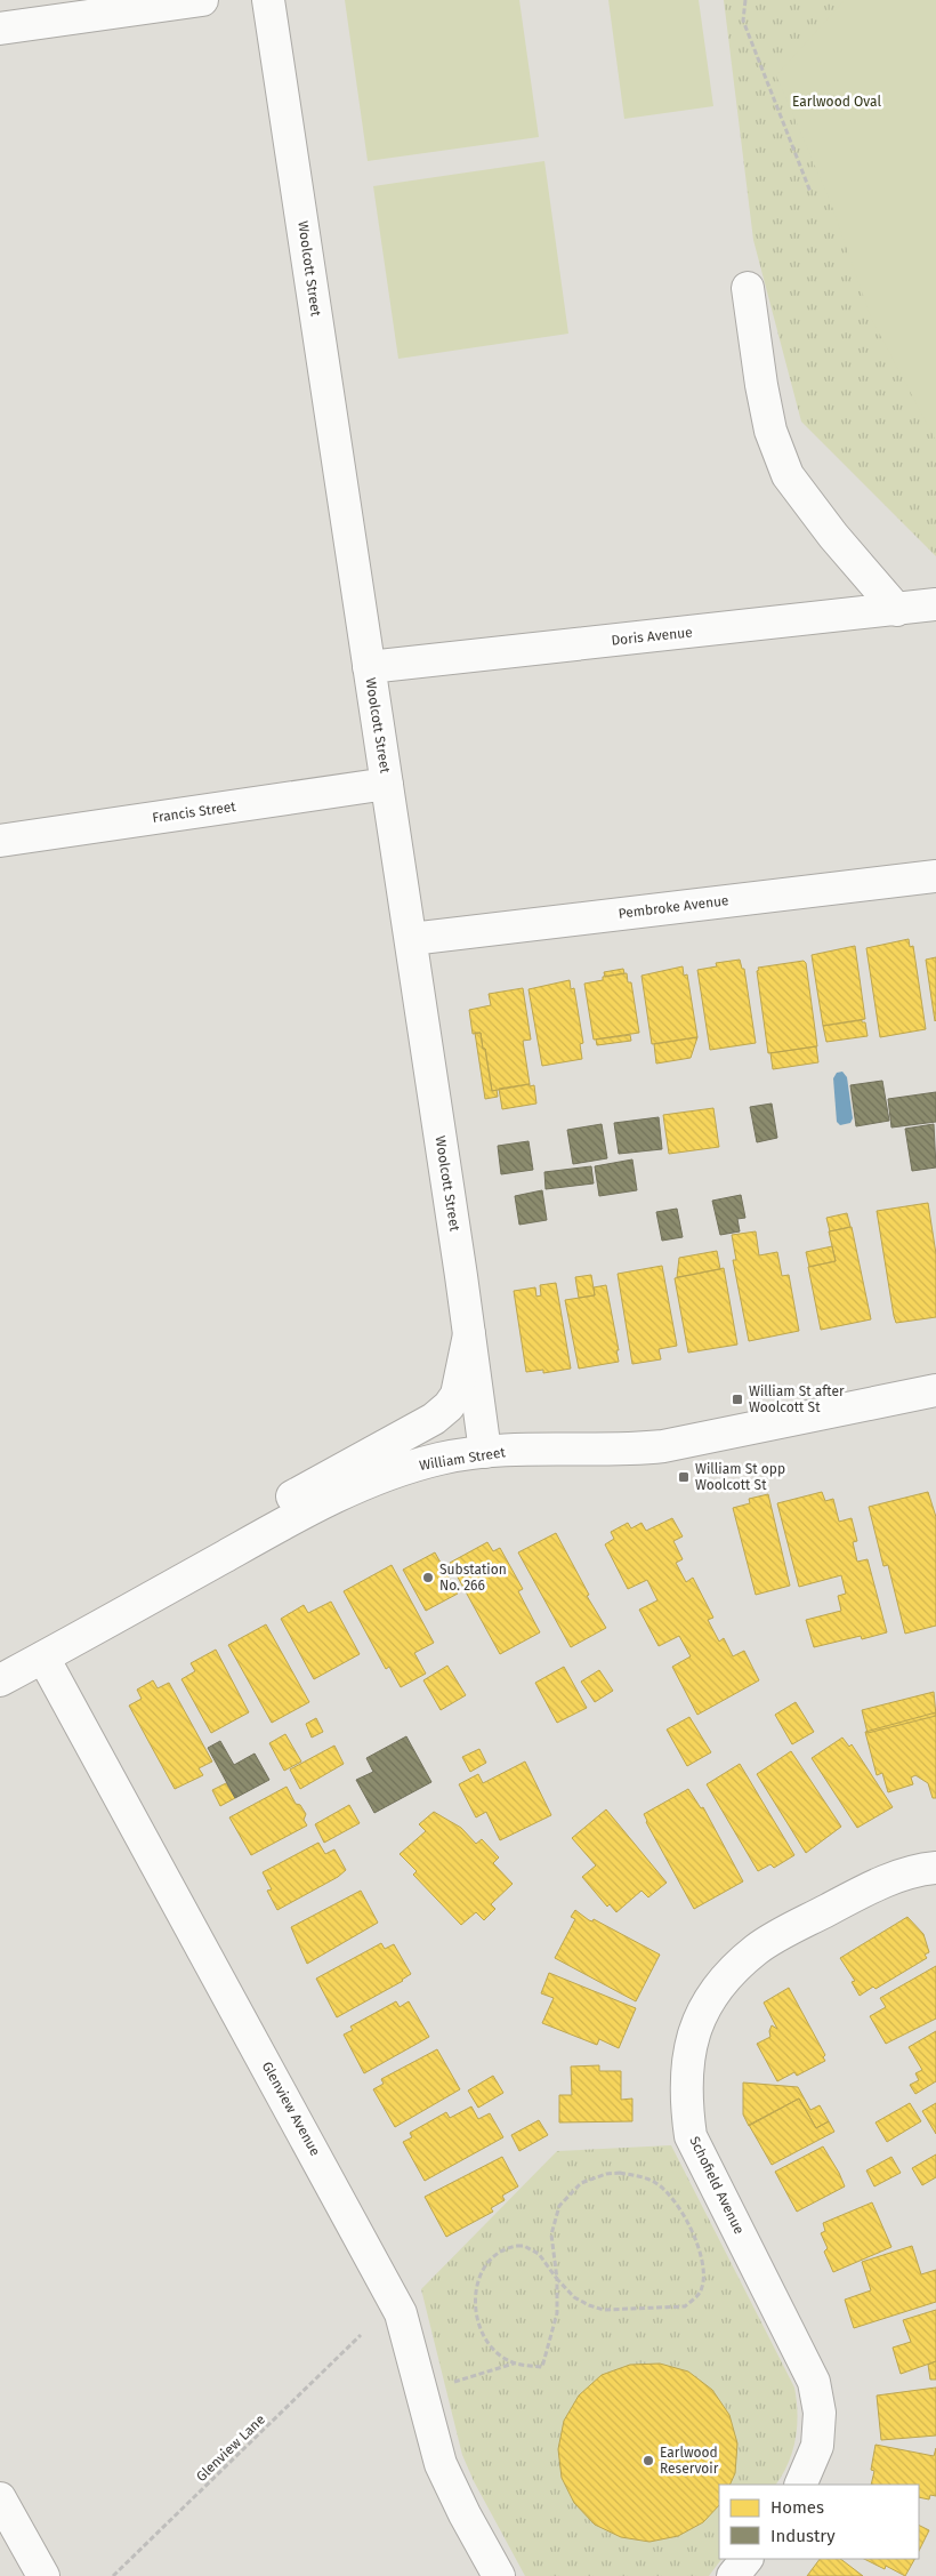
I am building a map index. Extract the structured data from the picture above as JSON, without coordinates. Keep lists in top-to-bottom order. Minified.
{"streets":{"street":["Woolcott Street","Doris Avenue","Francis Street","Pembroke Avenue","William Street","Glenview Avenue","Schofield Avenue"],"path":["Glenview Lane"]},"crossings":[["Woolcott Street","Doris Avenue"],["Woolcott Street","Francis Street"],["Woolcott Street","Pembroke Avenue"],["Woolcott Street","William Street"],["William Street","Glenview Avenue"]],"parks":["Earlwood Oval"],"places":{"transit":["William St after Woolcott St","William St opp Woolcott St"],"other":["Substation No. 266","Earlwood Reservoir"]},"legend":["Homes","Industry"]}
